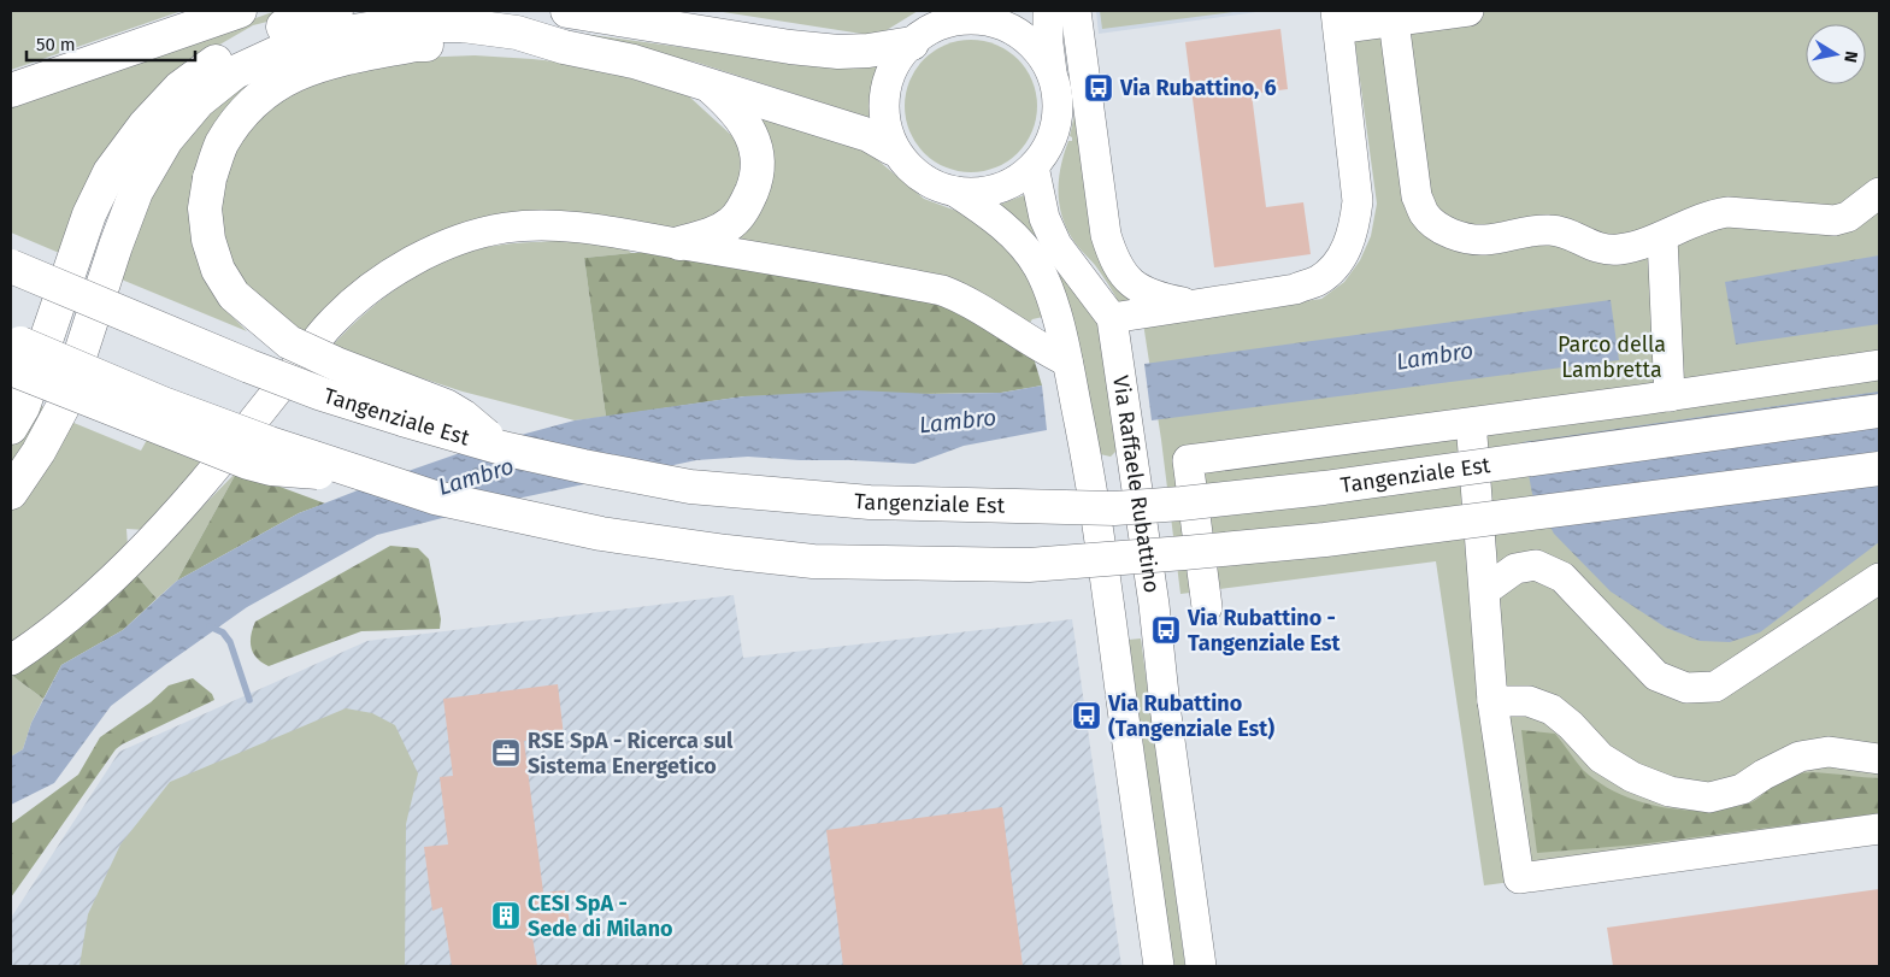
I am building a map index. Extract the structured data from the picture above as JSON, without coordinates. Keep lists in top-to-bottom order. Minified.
{"streets":{"highway":["Tangenziale Est"],"street":["Via Raffaele Rubattino"]},"water":["Lambro"],"parks":["Parco della Lambretta"],"places":{"bus stop":["Via Rubattino, 6","Via Rubattino - Tangenziale Est","Via Rubattino (Tangenziale Est)"],"office":["RSE SpA - Ricerca sul Sistema Energetico"],"building":["CESI SpA - Sede di Milano"]},"scale_bar":"50 m","north":"right"}
